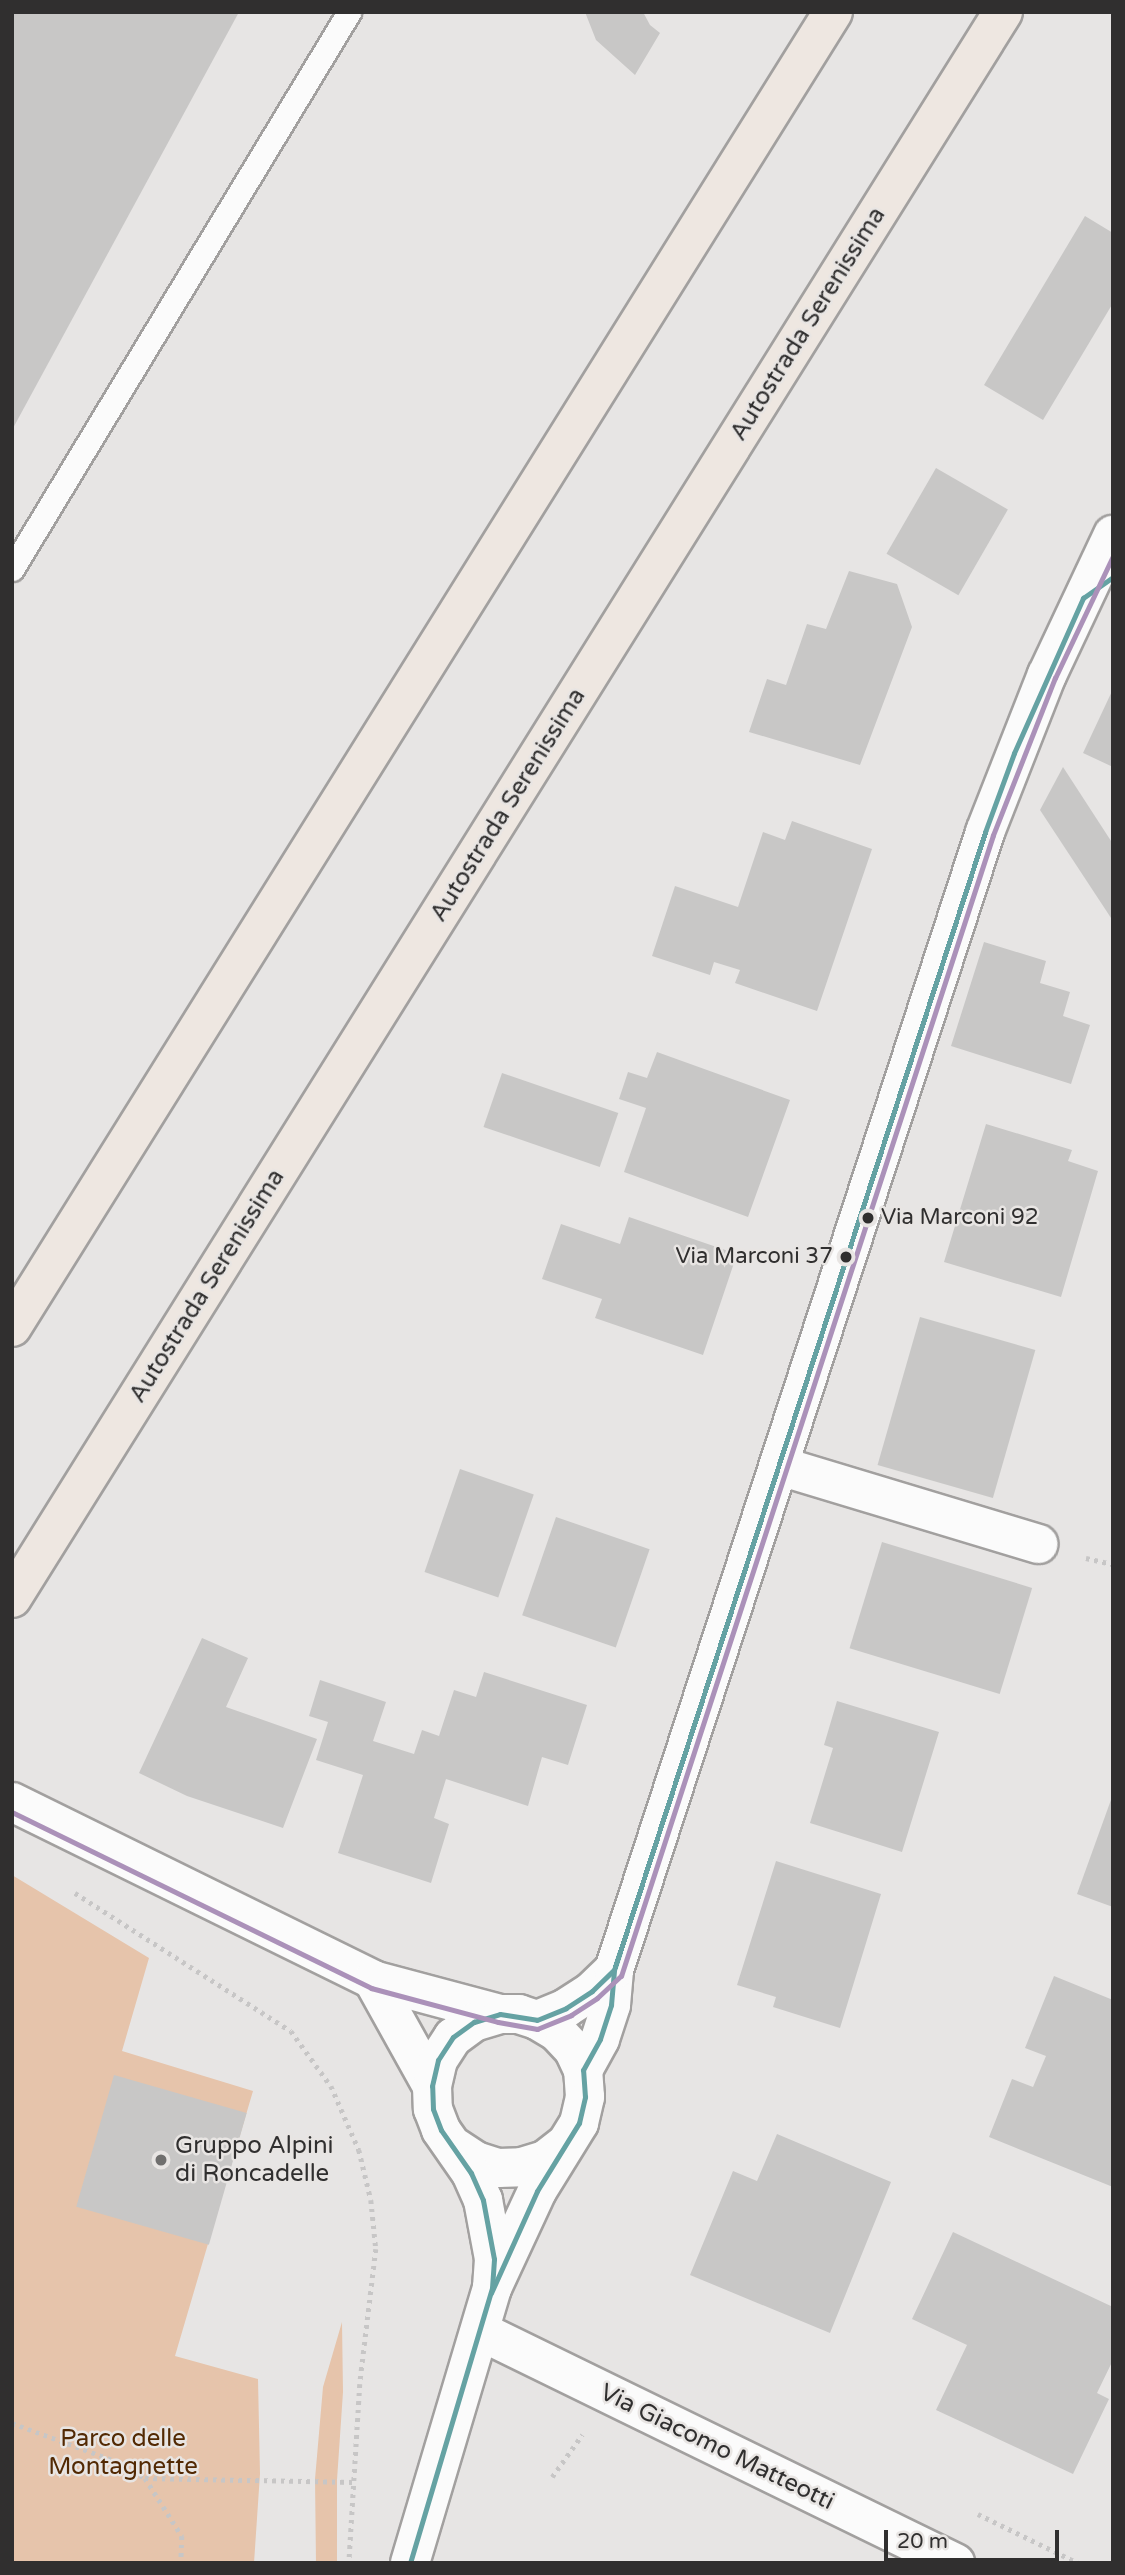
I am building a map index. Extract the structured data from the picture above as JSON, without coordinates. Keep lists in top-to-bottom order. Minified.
{"streets":{"highway":["Autostrada Serenissima"],"street":["Via Giacomo Matteotti"]},"parks":["Parco delle Montagnette"],"places":["Via Marconi 92","Via Marconi 37","Gruppo Alpini di Roncadelle"],"scale_bar":"20 m"}
